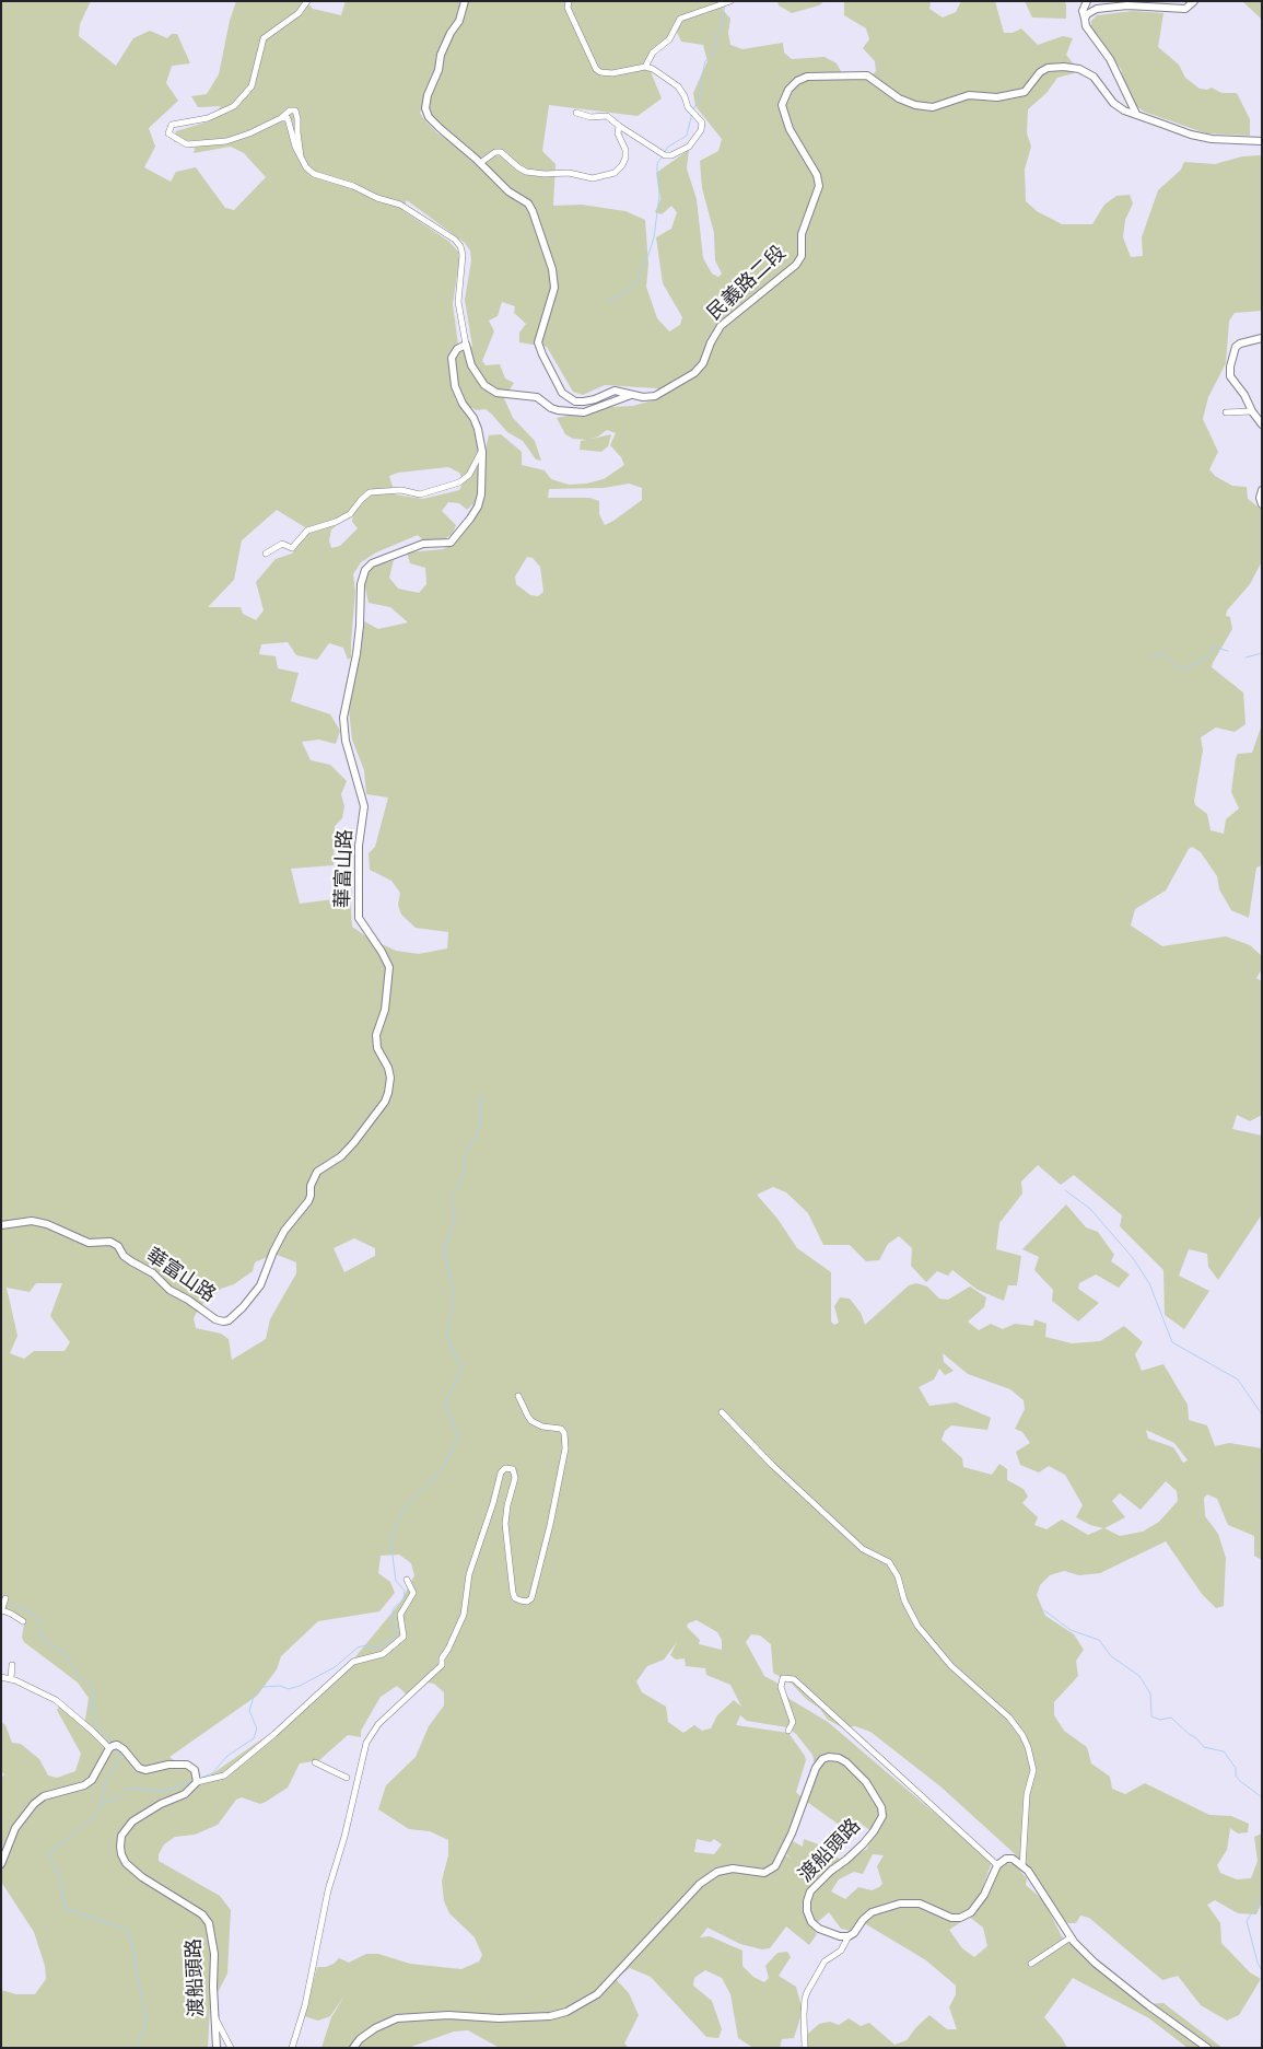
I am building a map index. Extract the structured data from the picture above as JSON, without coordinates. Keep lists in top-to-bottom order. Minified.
{"streets":{"street":["民義路二段","華富山路","渡船頭路"]}}
